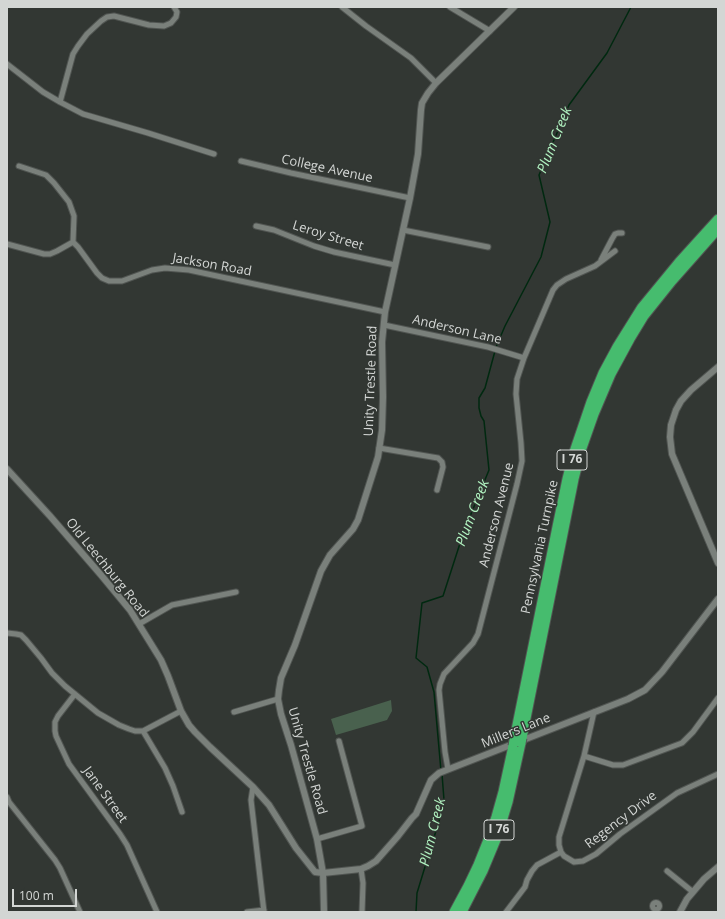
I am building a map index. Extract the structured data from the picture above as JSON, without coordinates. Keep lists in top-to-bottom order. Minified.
{"streets":{"highway":["I 76","Pennsylvania Turnpike"],"street":["College Avenue","Leroy Street","Jackson Road","Anderson Lane","Unity Trestle Road","Anderson Avenue","Old Leechburg Road","Millers Lane","Jane Street","Regency Drive"]},"crossings":[["College Avenue","Unity Trestle Road"],["Leroy Street","Unity Trestle Road"],["Jackson Road","Unity Trestle Road"],["Anderson Lane","Unity Trestle Road"],["Anderson Lane","Anderson Avenue"],["Unity Trestle Road","Old Leechburg Road"],["Anderson Avenue","Millers Lane"]],"water":["Plum Creek"],"scale_bar":"100 m"}
